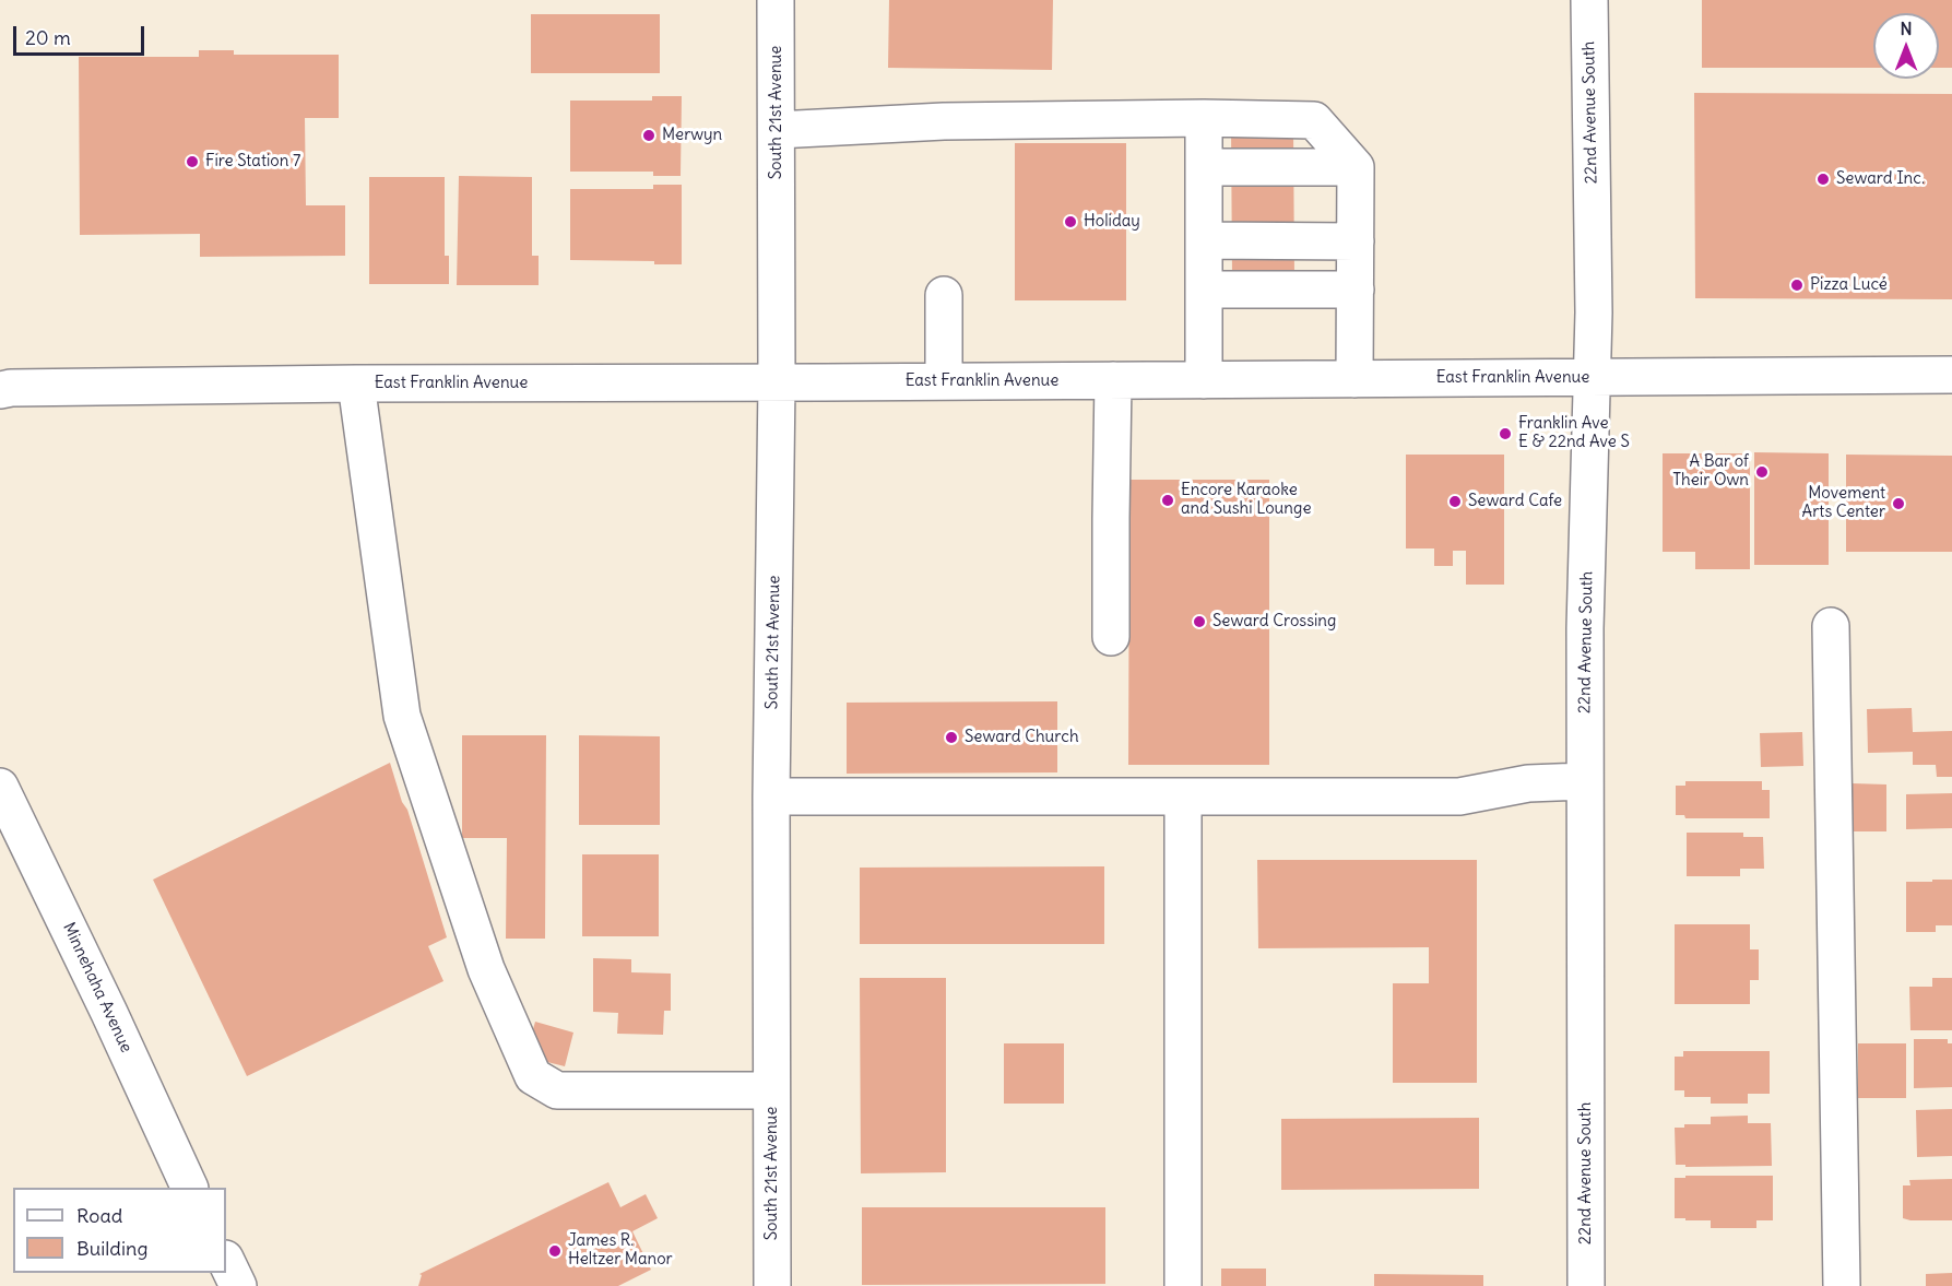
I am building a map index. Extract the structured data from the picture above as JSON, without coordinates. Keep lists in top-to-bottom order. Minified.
{"streets":{"street":["South 21st Avenue","22nd Avenue South","East Franklin Avenue","Minnehaha Avenue"]},"crossings":[["South 21st Avenue","East Franklin Avenue"],["22nd Avenue South","East Franklin Avenue"]],"places":["Merwyn","Fire Station 7","Seward Inc.","Holiday","Pizza Lucé","Franklin Ave E & 22nd Ave S","A Bar of Their Own","Encore Karaoke and Sushi Lounge","Seward Cafe","Movement Arts Center","Seward Crossing","Seward Church","James R. Heltzer Manor"],"legend":["Road","Building"],"scale_bar":"20 m","north":"top"}
